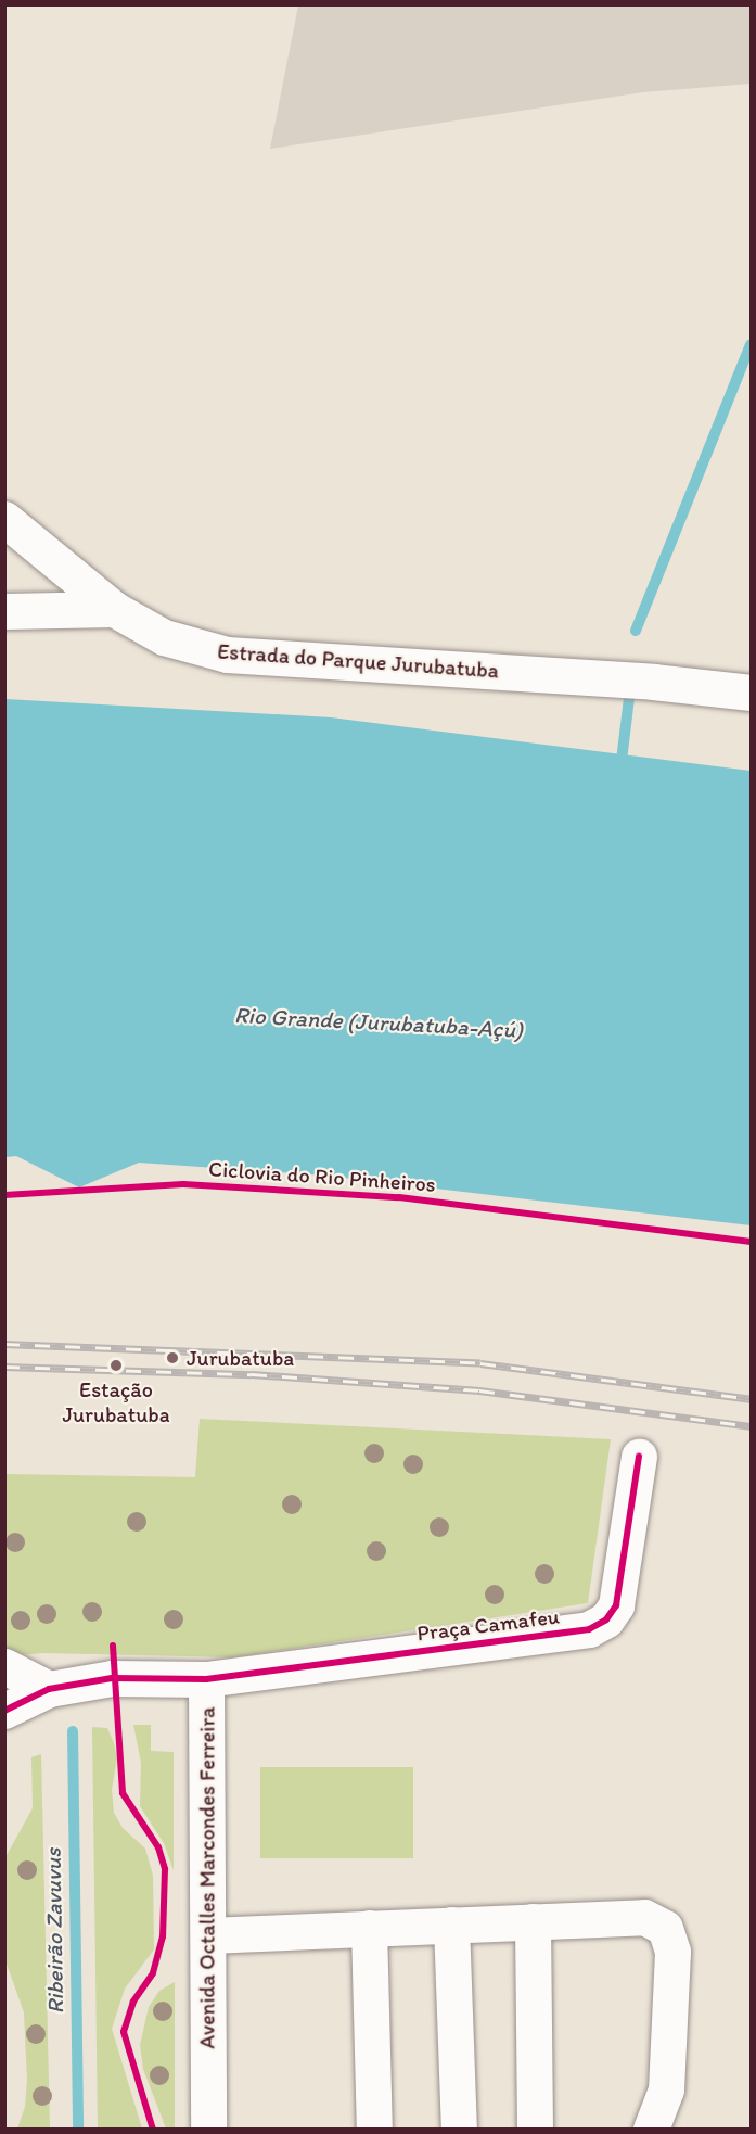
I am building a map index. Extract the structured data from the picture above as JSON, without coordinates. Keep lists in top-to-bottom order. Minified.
{"streets":{"street":["Estrada do Parque Jurubatuba","Praça Camafeu","Avenida Octalles Marcondes Ferreira"],"cycle path":["Ciclovia do Rio Pinheiros"]},"crossings":[["Praça Camafeu","Avenida Octalles Marcondes Ferreira"]],"water":["Rio Grande (Jurubatuba-Açú)","Ribeirão Zavuvus"],"places":["Jurubatuba","Estação Jurubatuba"]}
